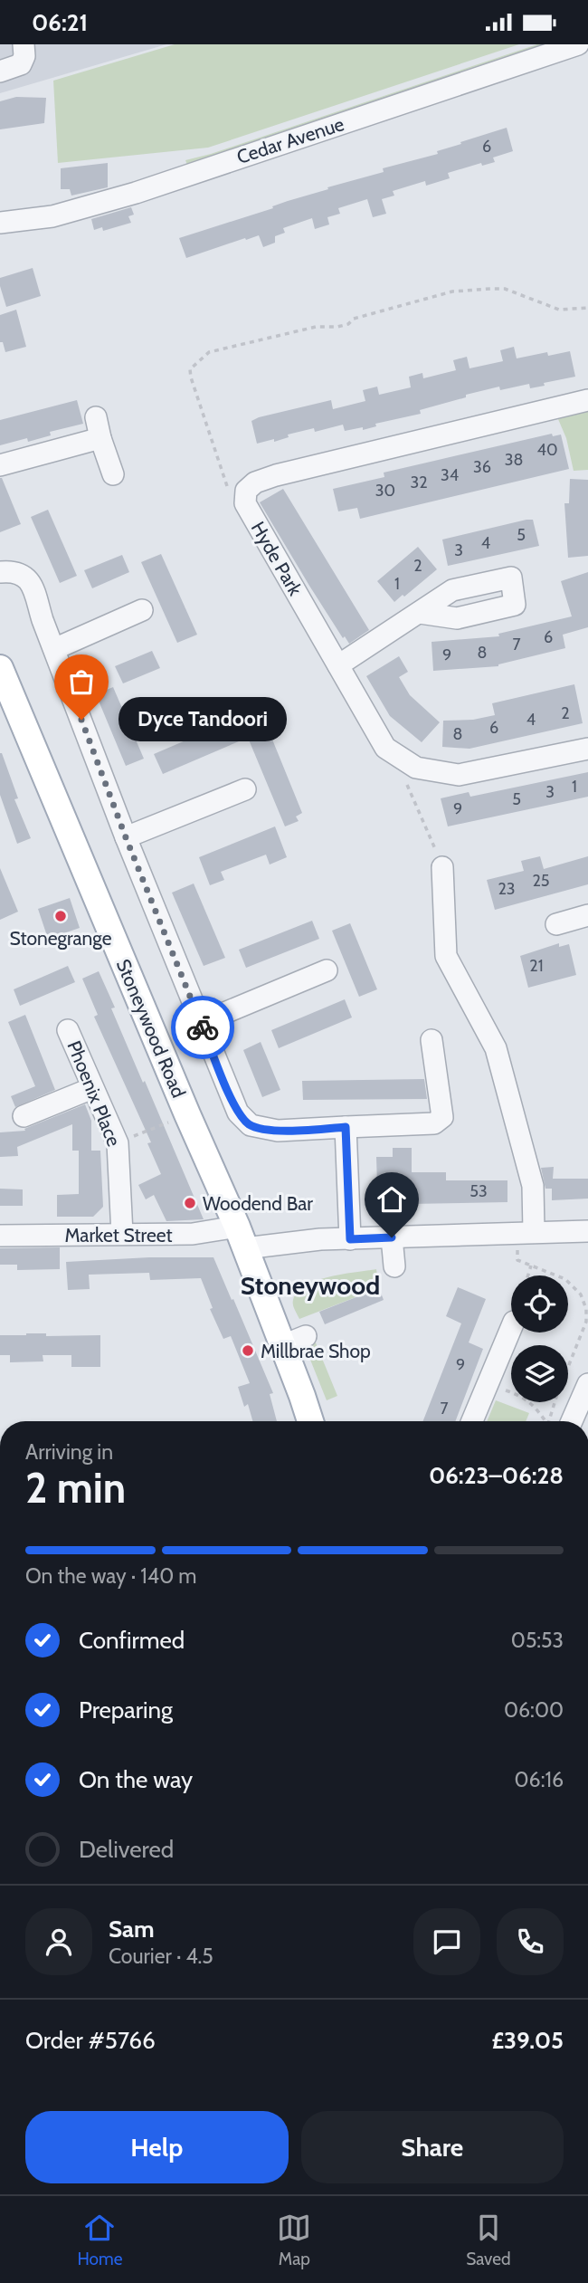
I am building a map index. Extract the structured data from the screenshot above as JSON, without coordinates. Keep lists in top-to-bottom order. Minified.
{"streets":{"main road":["Stoneywood Road"],"street":["Cedar Avenue","Hyde Park","Phoenix Place","Market Street"]},"crossings":[["Stoneywood Road","Market Street"],["Phoenix Place","Market Street"]],"districts":["Stoneywood"],"places":["Dyce Tandoori","Stonegrange","Woodend Bar","Millbrae Shop"],"house_numbers":["6","40","38","36","34","32","30","5","4","3","2","1","6","7","8","9","2","4","6","8","1","3","5","9","25","23","21","53","9","7"],"page":{"status":"06:21","bubble":"Dyce Tandoori","heading":["2 min","Arriving in","06:23–06:28"],"panel":["Sam","Courier · 4.5","Order #5766","£39.05"],"bar":"On the way · 140 m","list":[["Confirmed","05:53"],["Preparing","06:00"],["On the way","06:16"],"Delivered"],"buttons":["Help","Share"],"tabs":["Home","Map","Saved"]}}
